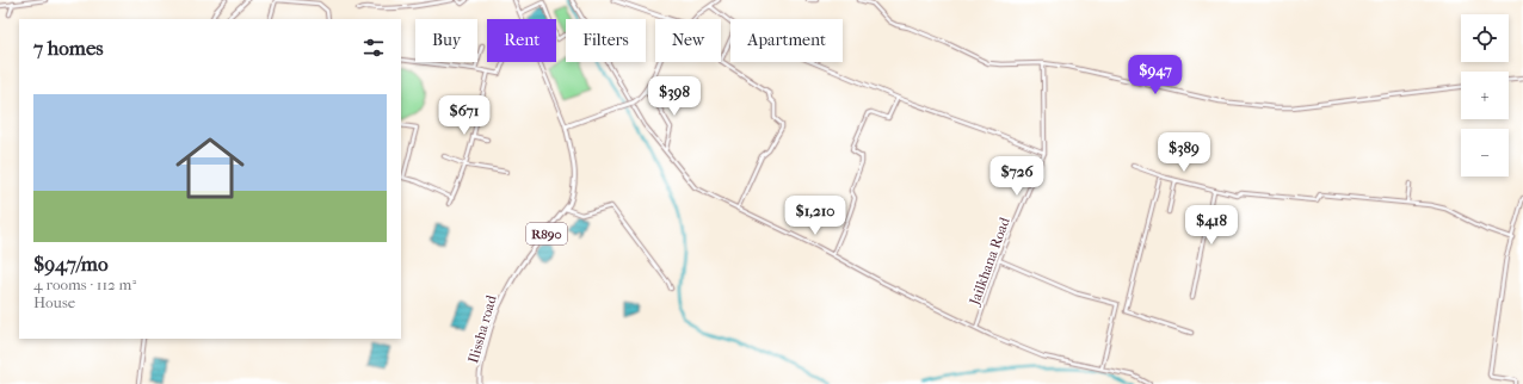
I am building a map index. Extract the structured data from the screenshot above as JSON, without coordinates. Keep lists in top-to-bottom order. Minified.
{"streets":{"main road":["R890","Ilissha road"],"street":["Jailkhana Road"]},"page":{"map_buttons":["+","−"],"chip":["Buy","Rent","Filters","New","Apartment"],"heading":"7 homes","price":["$947","$398","$671","$389","$726","$1,210","$418"],"list":[{"name":"$947/mo","note":"4 rooms · 112 m² · House"}]}}
